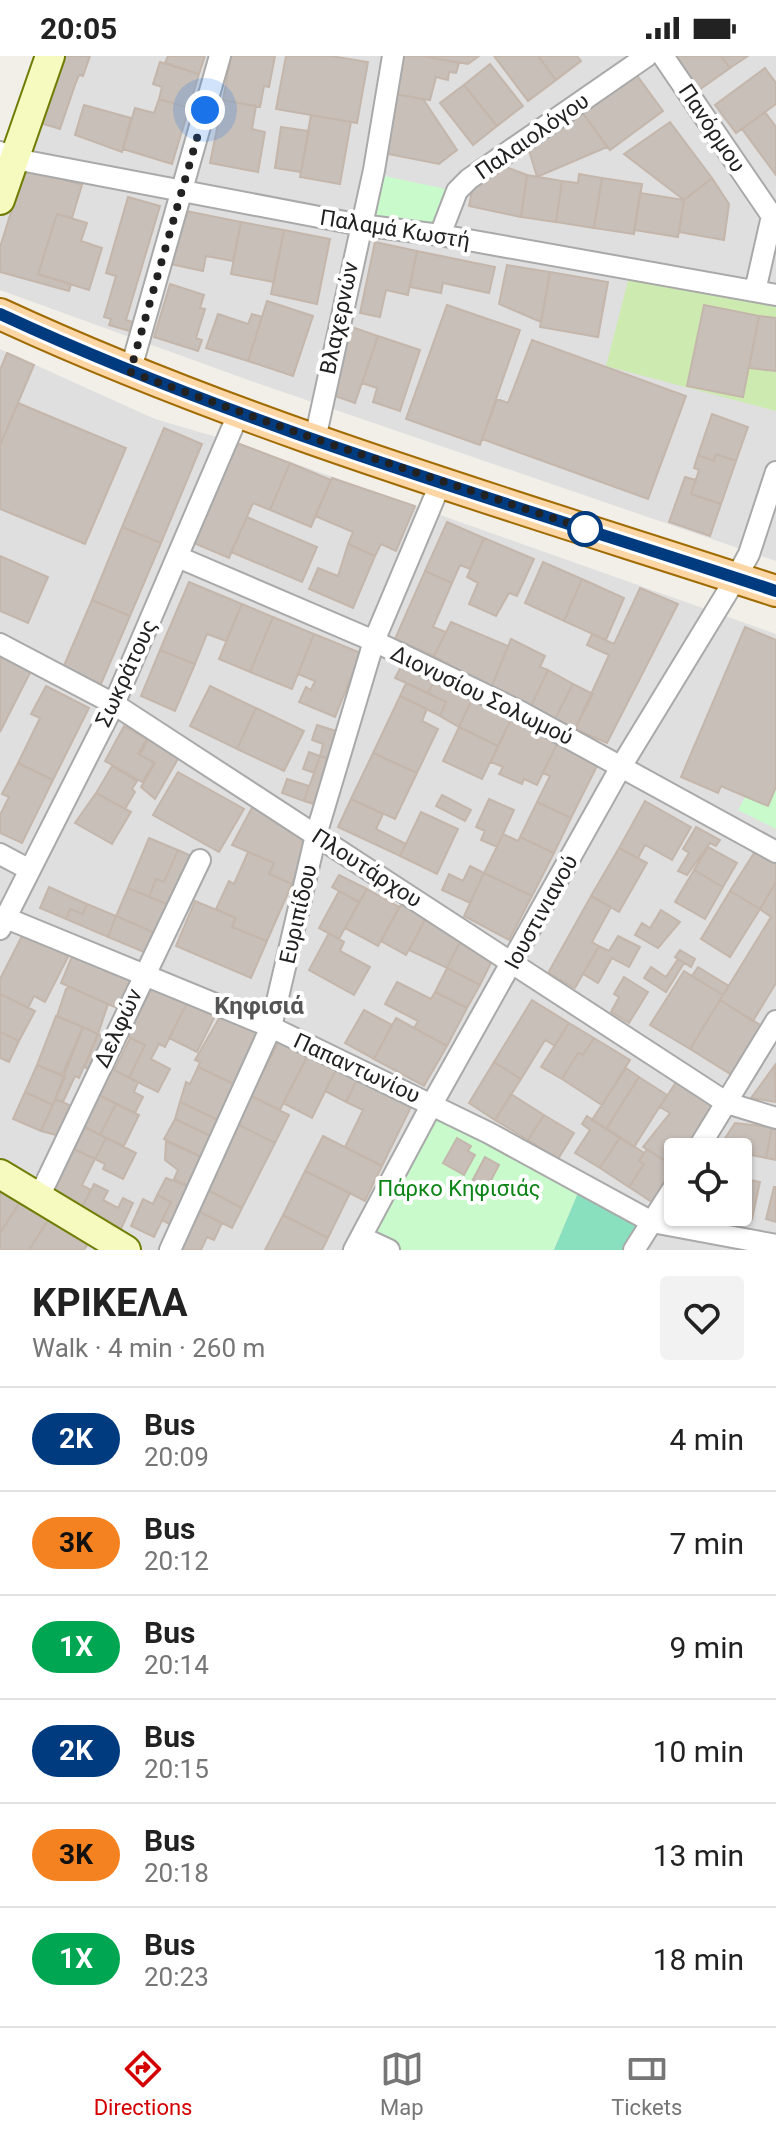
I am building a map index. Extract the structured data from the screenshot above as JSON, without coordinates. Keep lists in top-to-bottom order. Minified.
{"streets":{"street":["Πανόρμου","Παλαιολόγου","Παλαμά Κωστή","Βλαχερνών","Σωκράτους","Διονυσίου Σολωμού","Πλουτάρχου","Ιουστινιανού","Ευριπίδου","Δελφών","Παπαντωνίου"]},"crossings":[["Πανόρμου","Παλαμά Κωστή"],["Παλαιολόγου","Παλαμά Κωστή"],["Παλαμά Κωστή","Βλαχερνών"],["Σωκράτους","Διονυσίου Σολωμού"],["Σωκράτους","Πλουτάρχου"],["Σωκράτους","Παπαντωνίου"],["Διονυσίου Σολωμού","Ιουστινιανού"],["Διονυσίου Σολωμού","Ευριπίδου"],["Πλουτάρχου","Ιουστινιανού"],["Πλουτάρχου","Ευριπίδου"],["Ιουστινιανού","Παπαντωνίου"],["Ευριπίδου","Παπαντωνίου"],["Δελφών","Παπαντωνίου"]],"districts":["Κηφισιά"],"parks":["Πάρκο Κηφισιάς"],"lines":["bus line 2Κ"],"page":{"status":"20:05","heading":["ΚΡΙΚΕΛΑ","Walk · 4 min · 260 m"],"list":[{"mark":"2Κ","name":"Bus","note":"20:09","value":"4 min"},{"mark":"3Κ","name":"Bus","note":"20:12","value":"7 min"},{"mark":"1Χ","name":"Bus","note":"20:14","value":"9 min"},{"mark":"2Κ","name":"Bus","note":"20:15","value":"10 min"},{"mark":"3Κ","name":"Bus","note":"20:18","value":"13 min"},{"mark":"1Χ","name":"Bus","note":"20:23","value":"18 min"}],"tabs":["Directions","Map","Tickets"]}}
